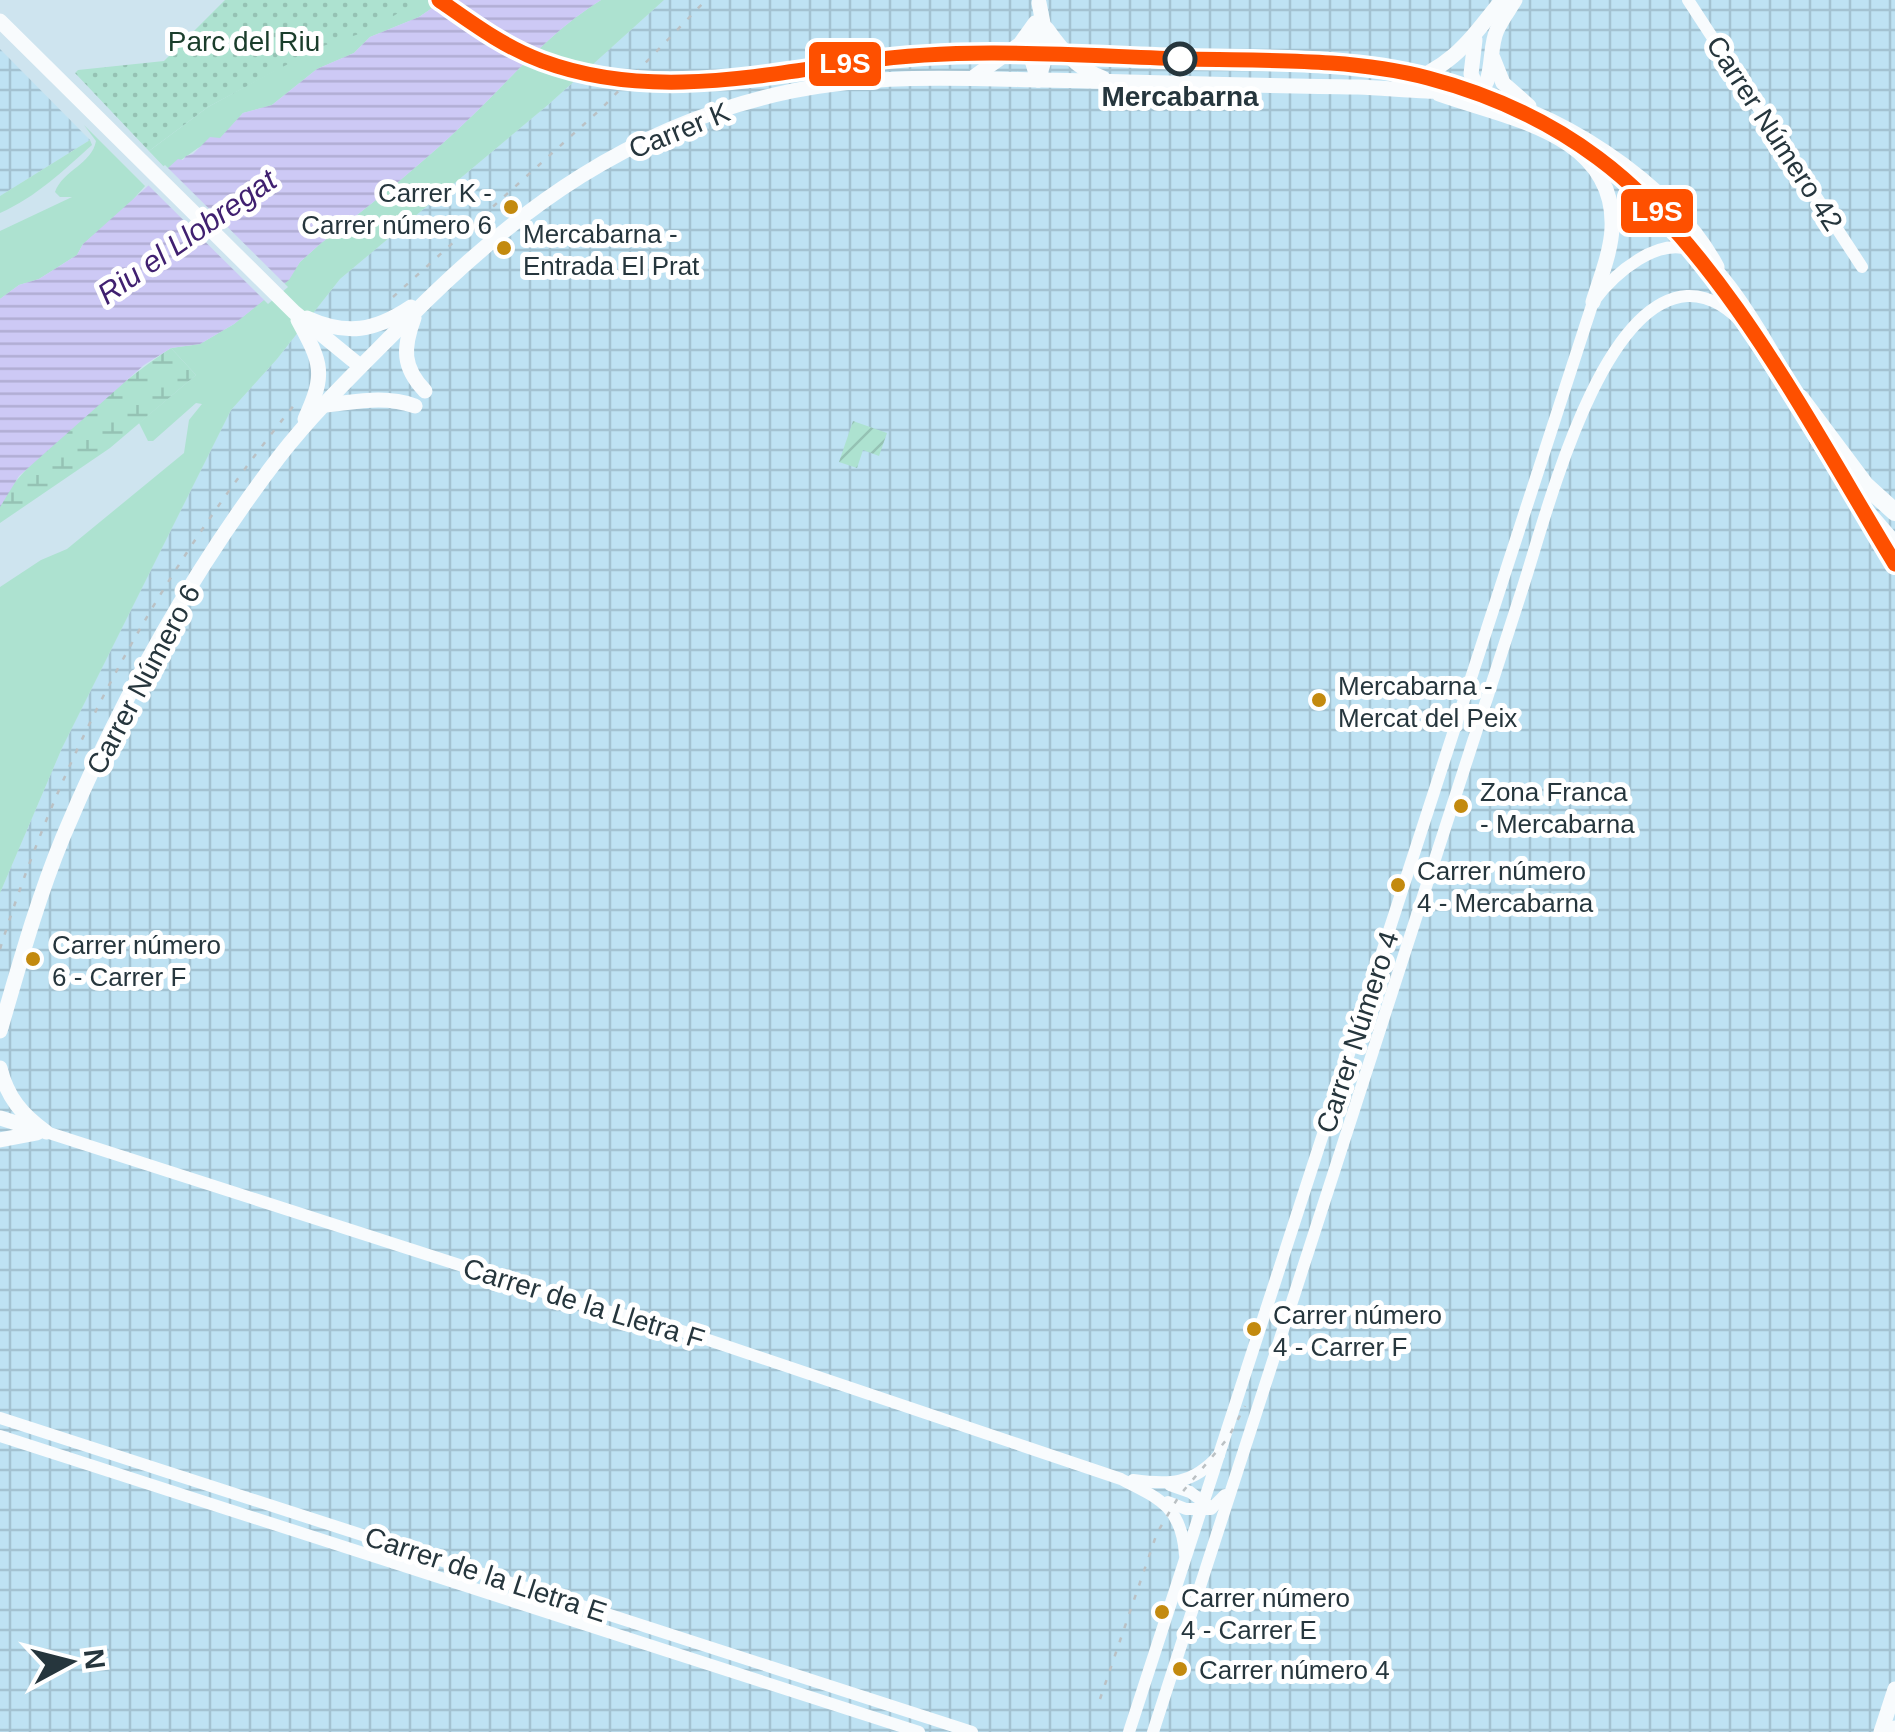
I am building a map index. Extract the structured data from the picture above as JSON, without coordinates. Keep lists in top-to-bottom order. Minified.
{"streets":{"main road":["Carrer K","Carrer Número 6"],"street":["Carrer Número 42","Carrer Número 4","Carrer de la Lletra F","Carrer de la Lletra E"]},"crossings":[["Carrer K","Carrer Número 6"],["Carrer K","Carrer Número 4"]],"water":["Riu el Llobregat"],"parks":["Parc del Riu"],"places":["Mercabarna","Carrer K - Carrer número 6","Mercabarna - Entrada El Prat","Mercabarna - Mercat del Peix","Zona Franca - Mercabarna","Carrer número 4 - Mercabarna","Carrer número 6 - Carrer F","Carrer número 4 - Carrer F","Carrer número 4 - Carrer E","Carrer número 4"],"lines":["transit line L9S"],"north":"right"}
